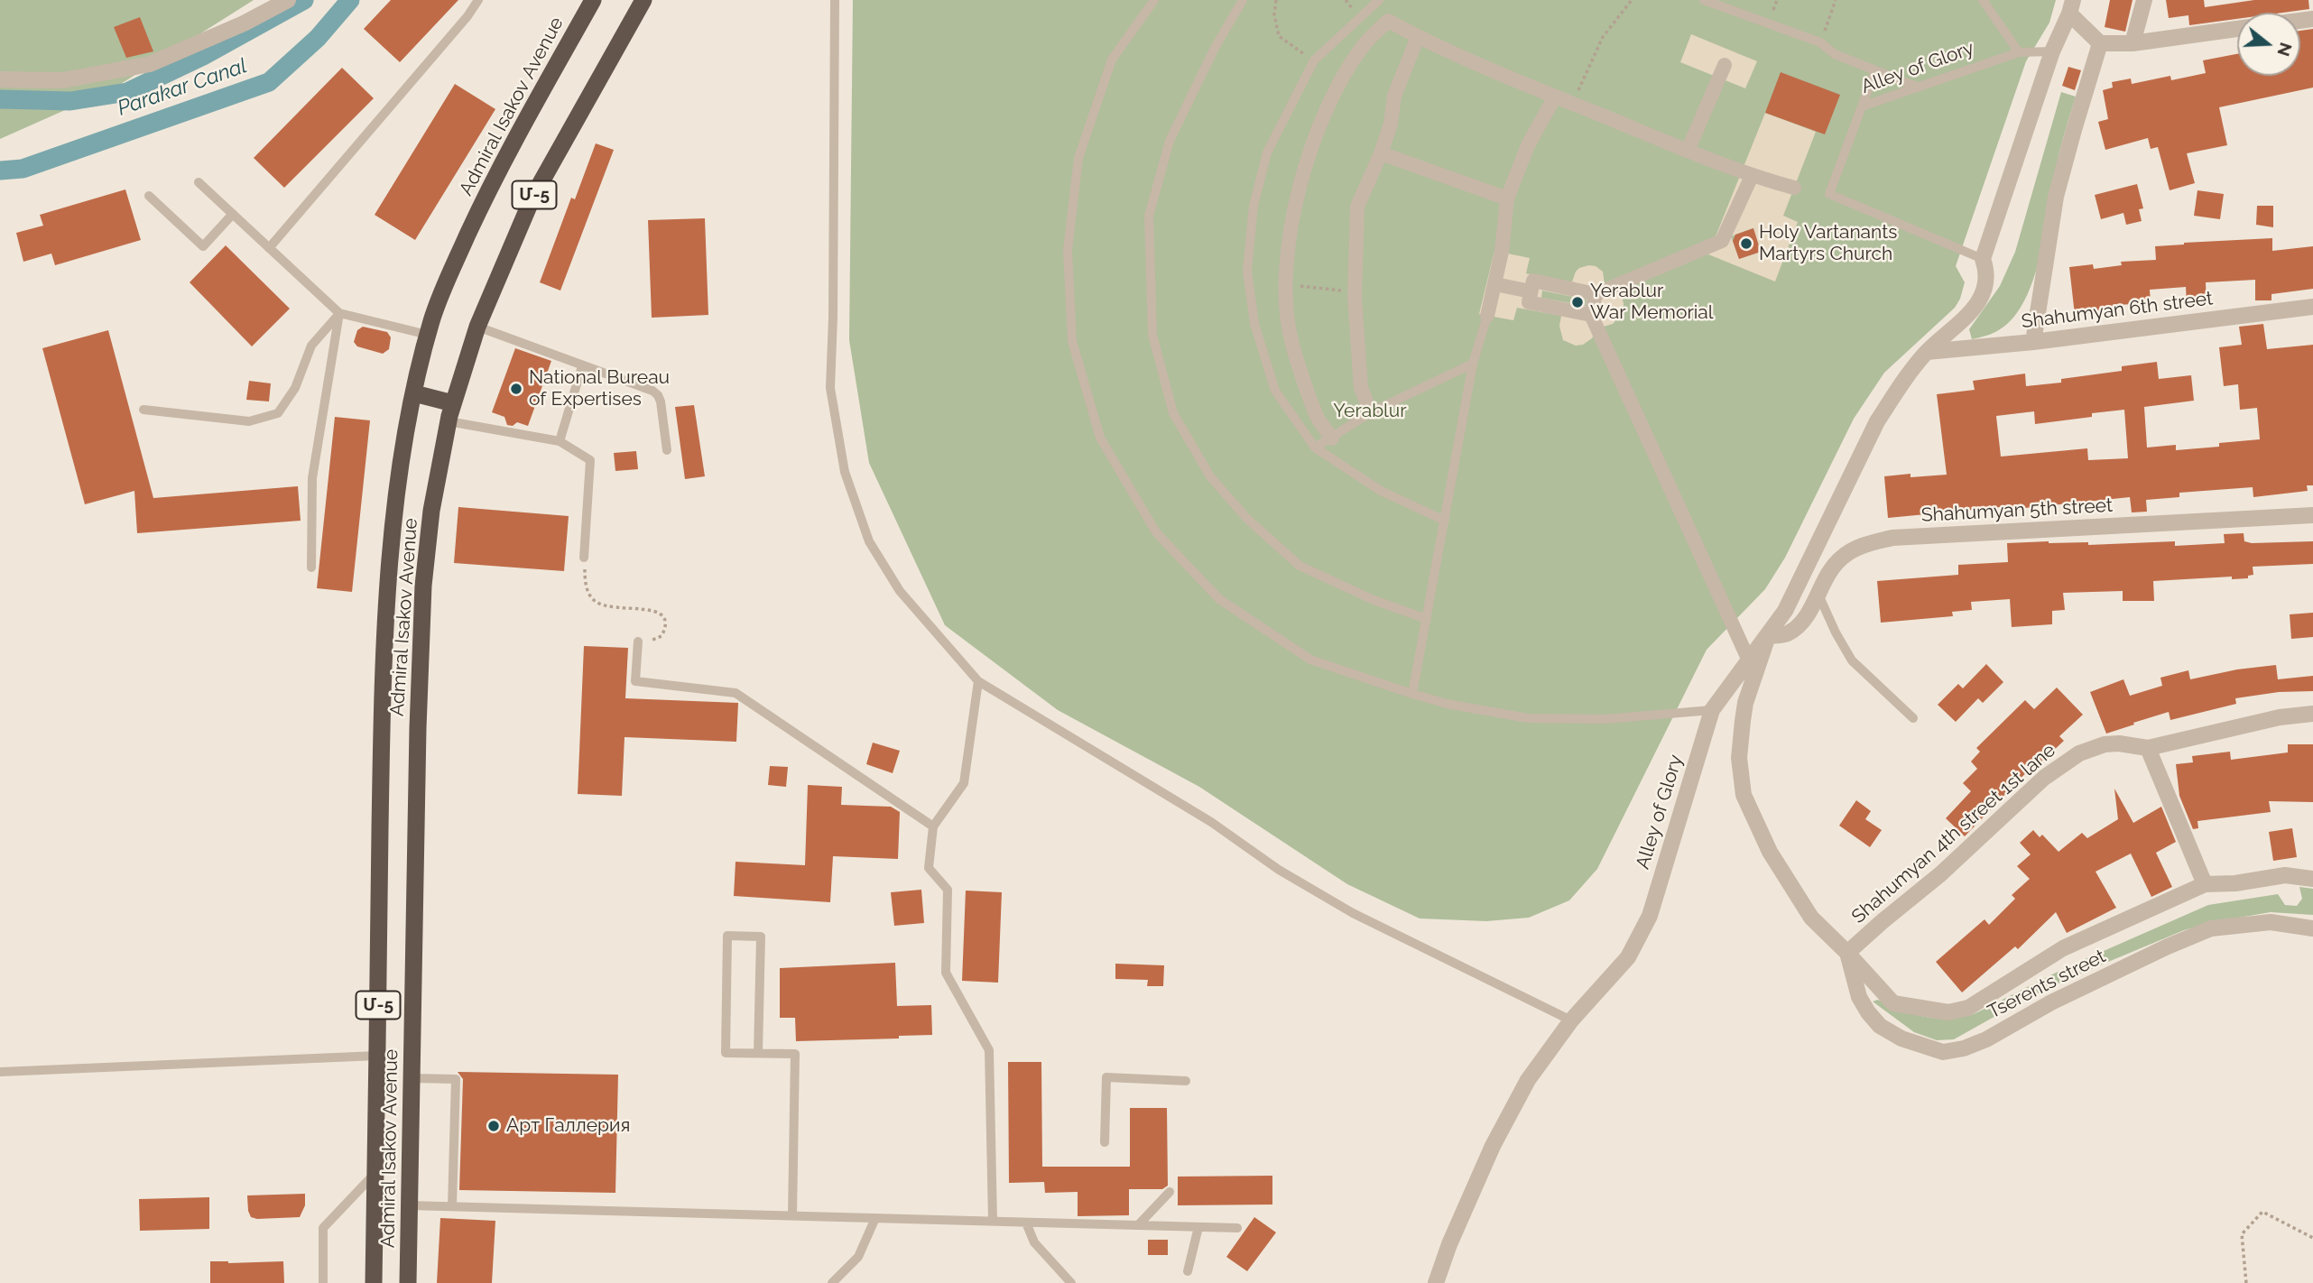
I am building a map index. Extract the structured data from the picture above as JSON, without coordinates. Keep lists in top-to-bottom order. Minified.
{"streets":{"highway":["Admiral Isakov Avenue","Մ-5"],"street":["Alley of Glory","Shahumyan 6th street","Shahumyan 5th street","Shahumyan 4th street 1st lane","Tserents street"]},"crossings":[["Alley of Glory","Shahumyan 6th street"],["Alley of Glory","Shahumyan 5th street"],["Alley of Glory","Tserents street"],["Shahumyan 5th street","Tserents street"],["Shahumyan 4th street 1st lane","Tserents street"]],"water":["Parakar Canal"],"parks":["Yerablur"],"places":["Holy Vartanants Martyrs Church","Yerablur War Memorial","National Bureau of Expertises","Арт Галлерия"],"north":"right"}
